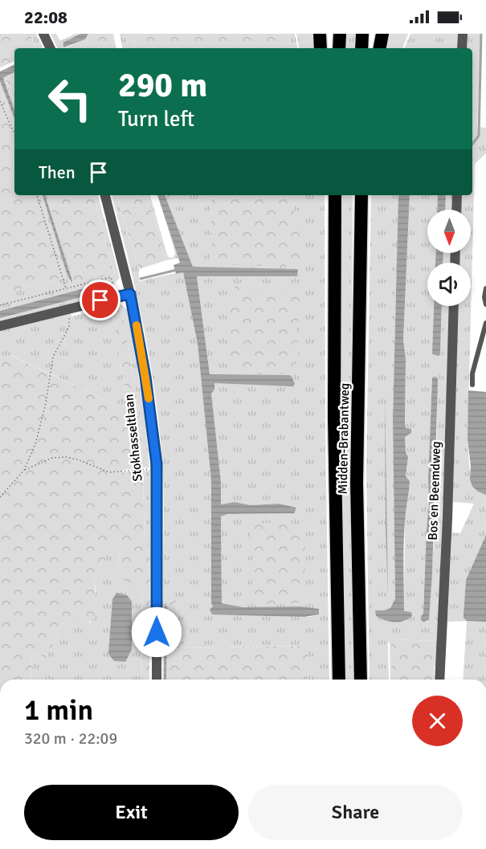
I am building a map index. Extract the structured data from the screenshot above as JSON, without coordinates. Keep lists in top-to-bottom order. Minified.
{"streets":{"highway":["Midden-Brabantweg"],"street":["Stokhasseltlaan","Bos en Beemdweg"]},"north":"bottom","page":{"status":"22:08","turn":["290 m","Turn left"],"then":"Then","heading":["1 min","320 m · 22:09"],"buttons":["Exit","Share"]}}
